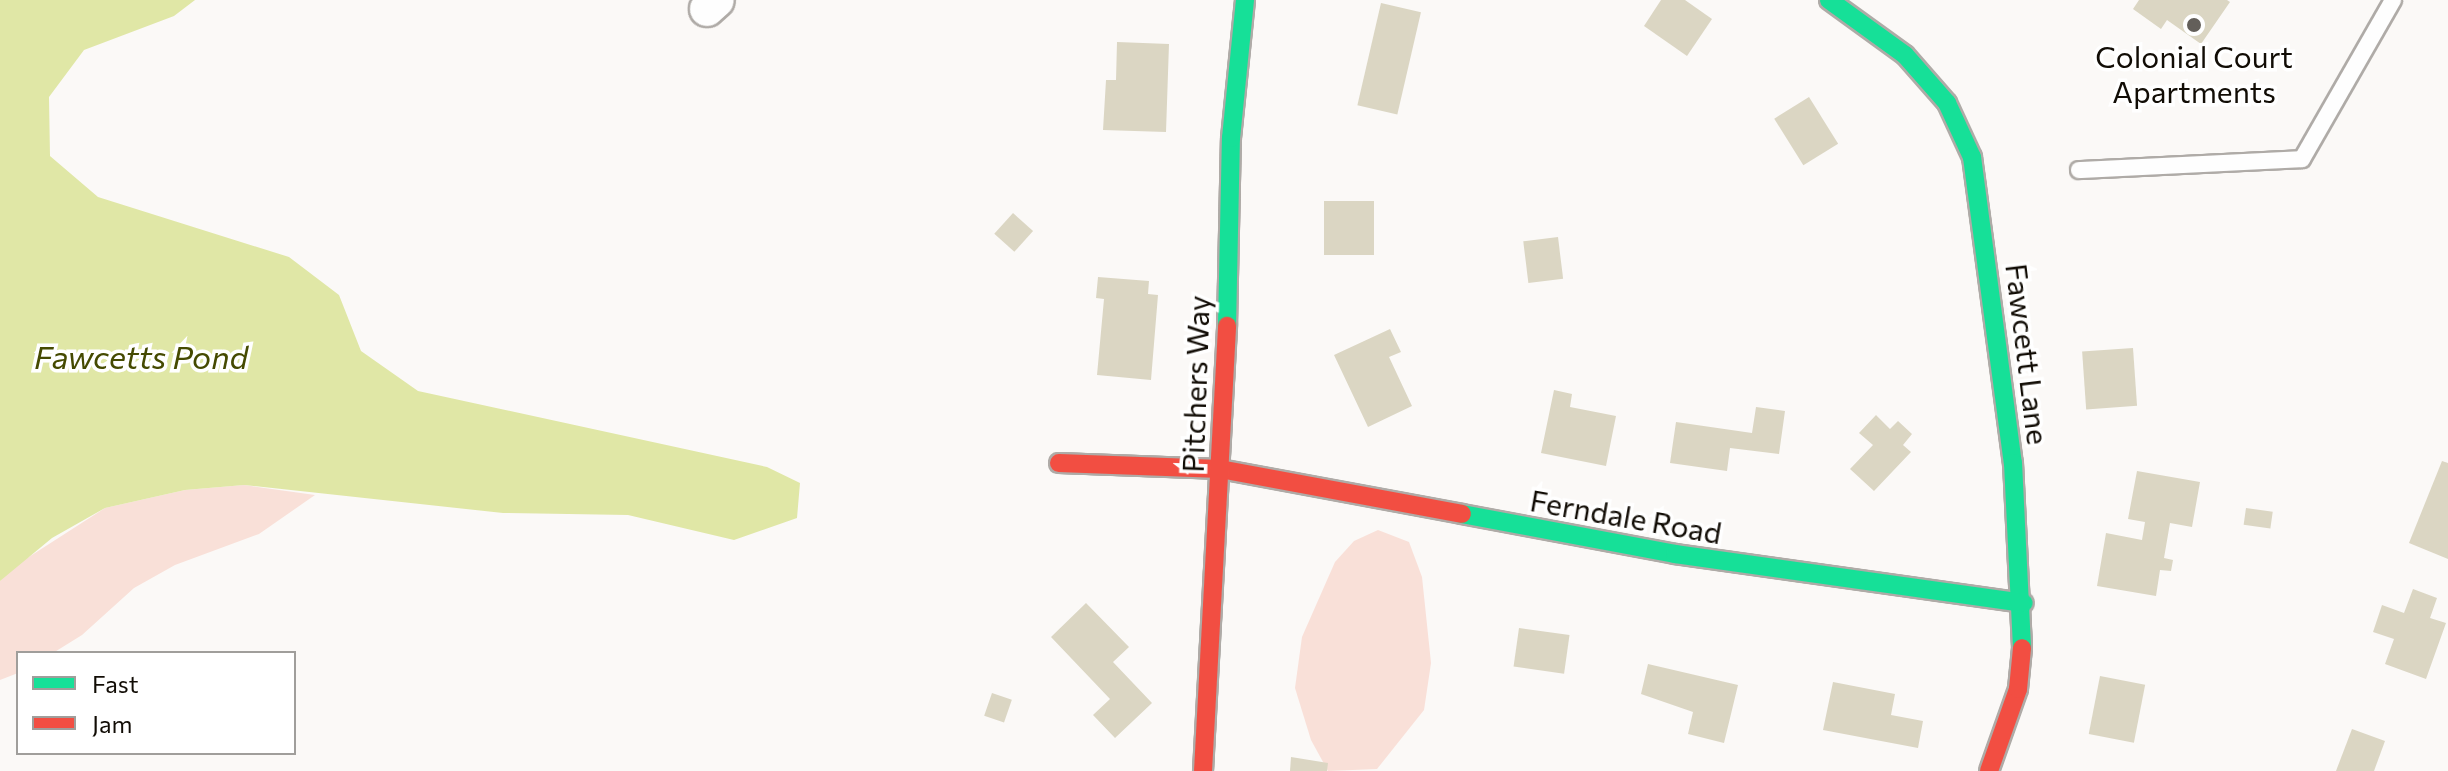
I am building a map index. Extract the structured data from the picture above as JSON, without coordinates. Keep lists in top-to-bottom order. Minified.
{"streets":{"street":["Fawcett Lane","Pitchers Way","Ferndale Road"]},"crossings":[["Fawcett Lane","Ferndale Road"],["Pitchers Way","Ferndale Road"]],"water":["Fawcetts Pond"],"places":["Colonial Court Apartments"],"legend":["Fast","Jam"]}
